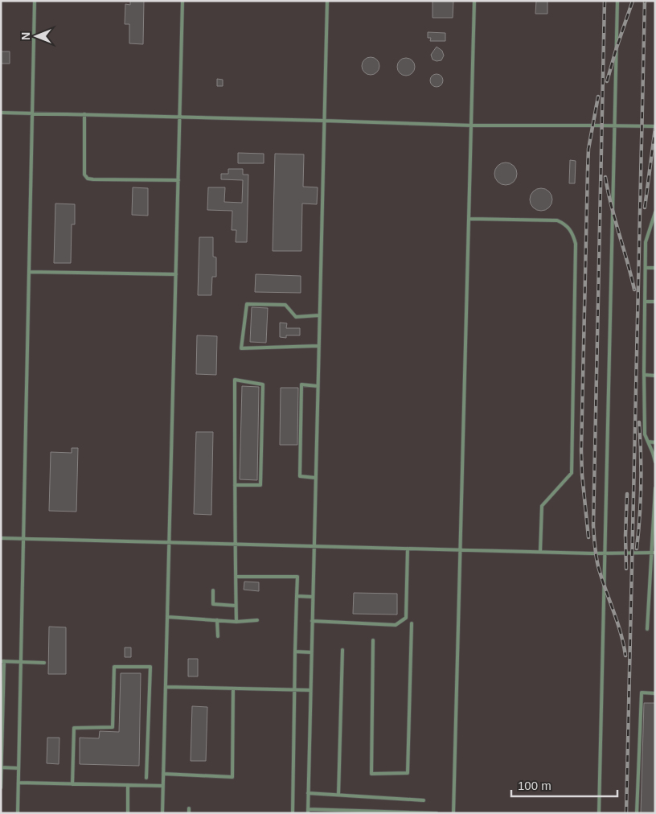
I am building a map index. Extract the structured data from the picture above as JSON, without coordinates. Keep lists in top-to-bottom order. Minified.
{"scale_bar":"100 m","north":"left"}
